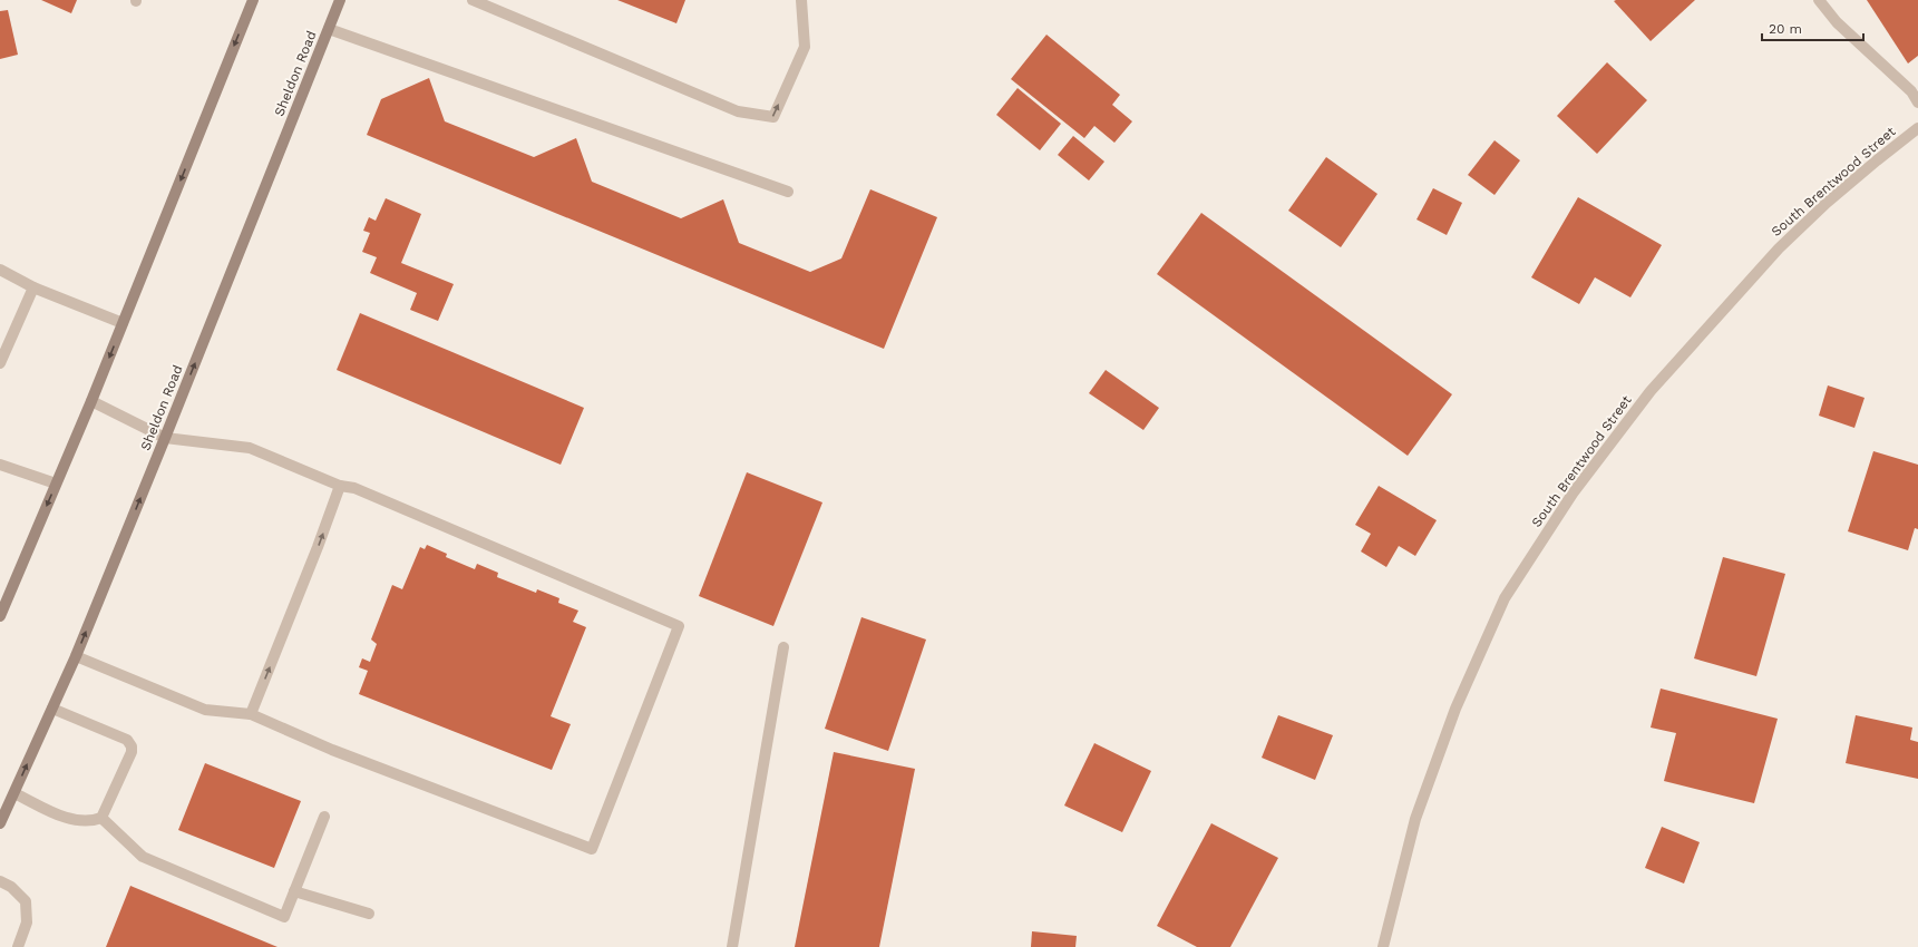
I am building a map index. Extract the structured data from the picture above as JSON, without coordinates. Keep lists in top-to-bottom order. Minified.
{"streets":{"main road":["Sheldon Road"],"street":["South Brentwood Street"]},"scale_bar":"20 m"}
